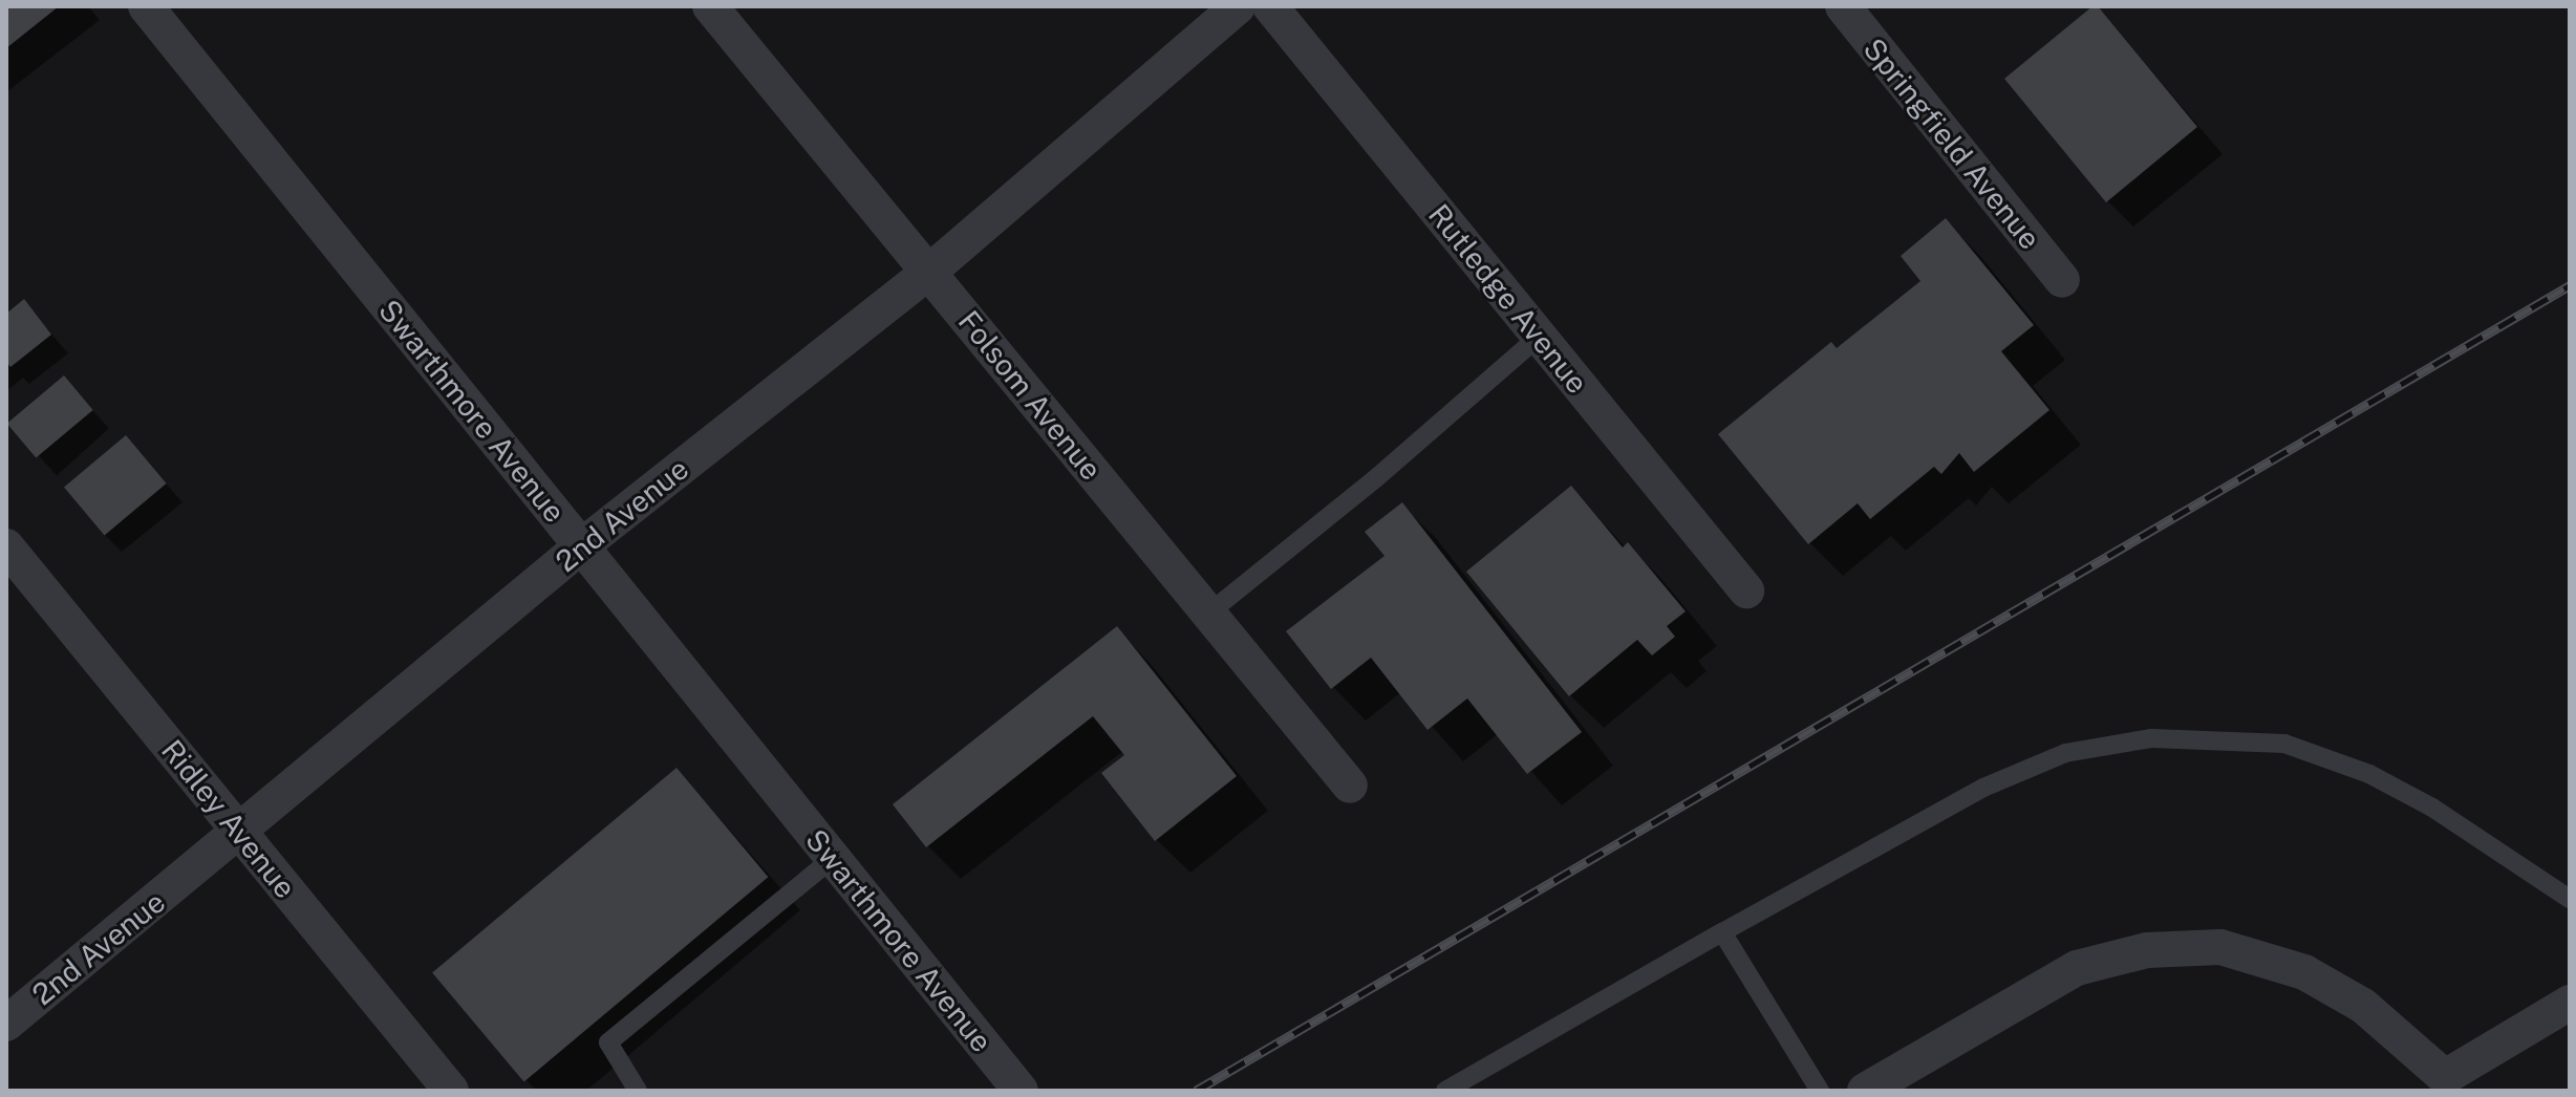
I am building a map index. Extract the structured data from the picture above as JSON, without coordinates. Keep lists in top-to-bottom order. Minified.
{"streets":{"street":["Springfield Avenue","Rutledge Avenue","Folsom Avenue","Swarthmore Avenue","2nd Avenue","Ridley Avenue"]},"crossings":[["Folsom Avenue","2nd Avenue"],["Swarthmore Avenue","2nd Avenue"],["2nd Avenue","Ridley Avenue"]]}
